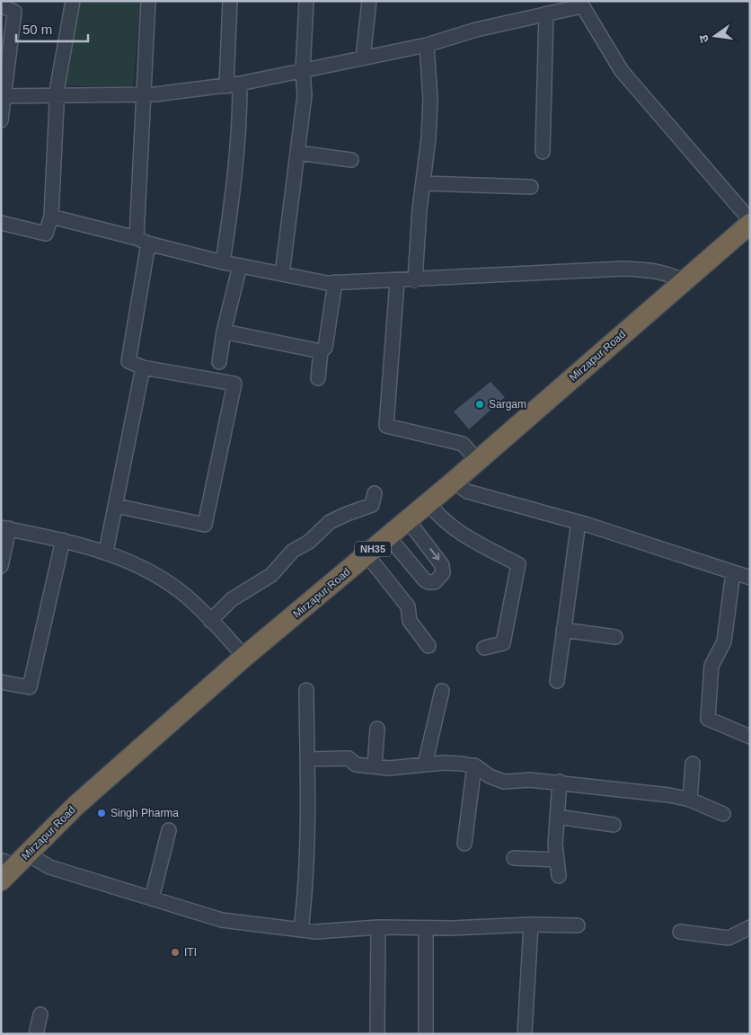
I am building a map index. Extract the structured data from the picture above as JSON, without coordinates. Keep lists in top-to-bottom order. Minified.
{"streets":{"highway":["Mirzapur Road","NH35"]},"places":["Sargam","Singh Pharma","ITI"],"scale_bar":"50 m","north":"left"}
